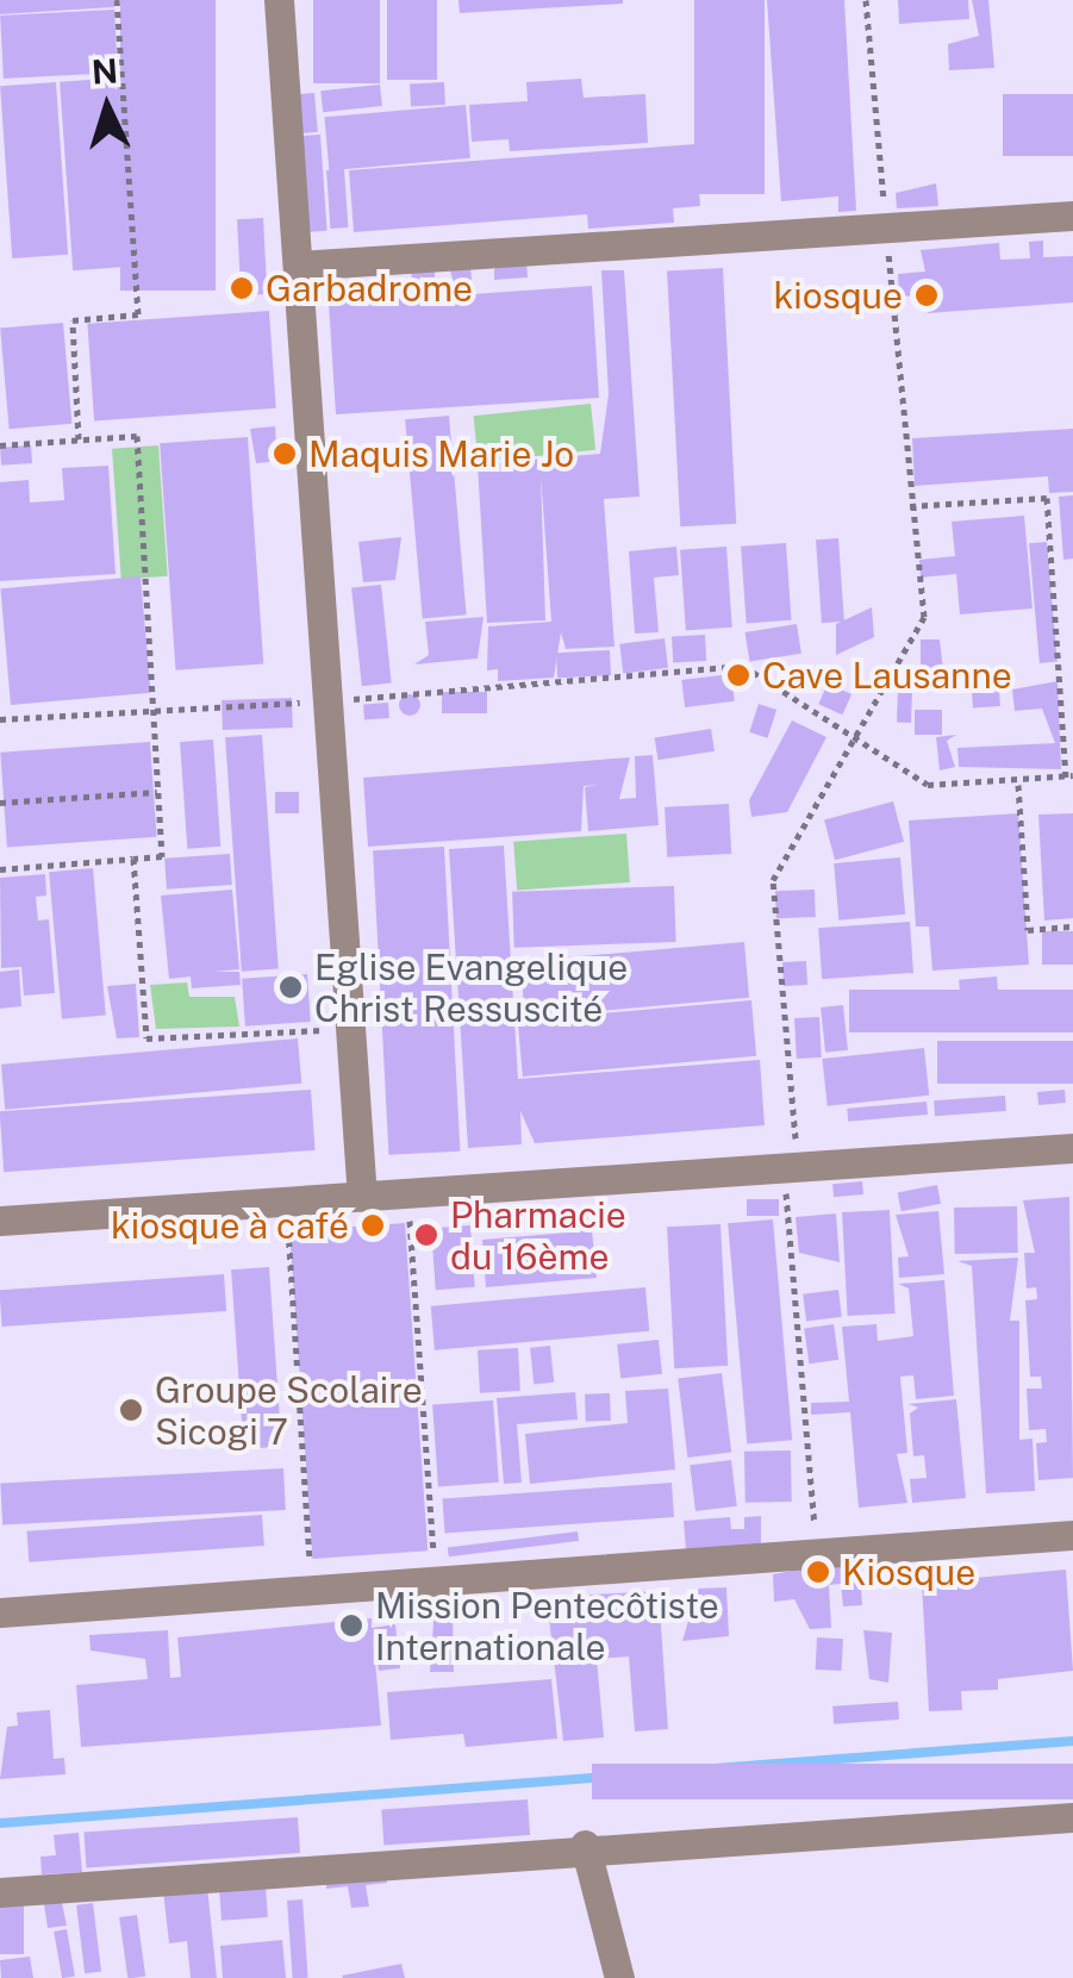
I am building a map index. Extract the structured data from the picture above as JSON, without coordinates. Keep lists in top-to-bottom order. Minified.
{"places":["Garbadrome","kiosque","Maquis Marie Jo","Cave Lausanne","Eglise Evangelique Christ Ressuscité","kiosque à café","Pharmacie du 16ème","Groupe Scolaire Sicogi 7","Kiosque","Mission Pentecôtiste Internationale"],"north":"top"}
